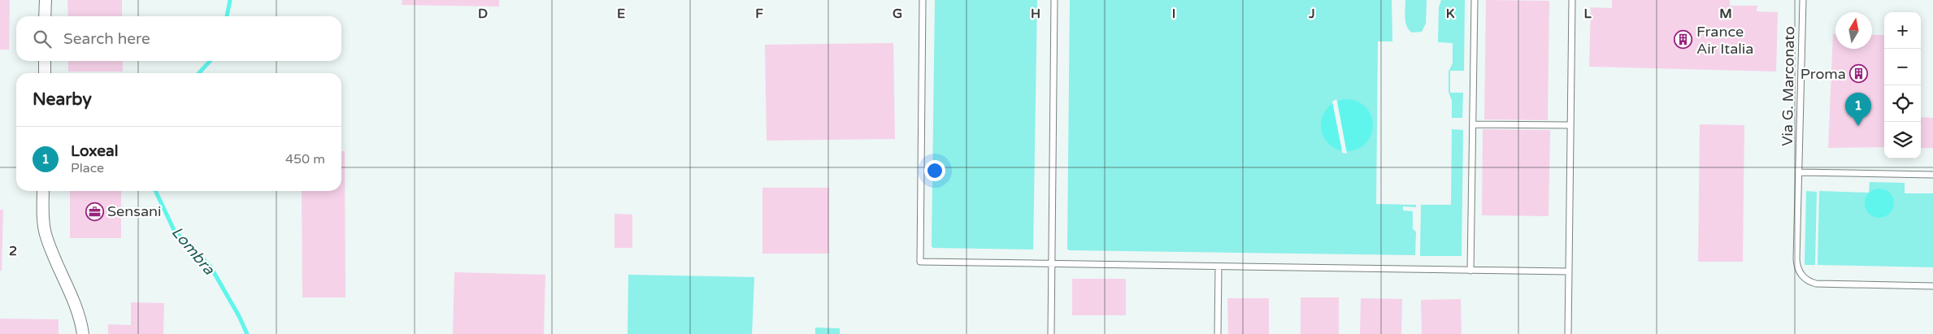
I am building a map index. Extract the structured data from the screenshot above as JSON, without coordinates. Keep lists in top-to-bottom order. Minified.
{"streets":{"lane":["Via G. Marconato"]},"water":["Lombra"],"places":{"building":["France Air Italia","Proma"],"office":["Sensani"]},"north":"top","page":{"map_buttons":["+","−"],"search":"Search here","heading":"Nearby","pins":"1","list":[{"mark":"1","name":"Loxeal","note":"Place","value":"450 m"}]},"grid":{"columns":["D","E","F","G","H","I","J","K","L","M"],"rows":["2"]}}
